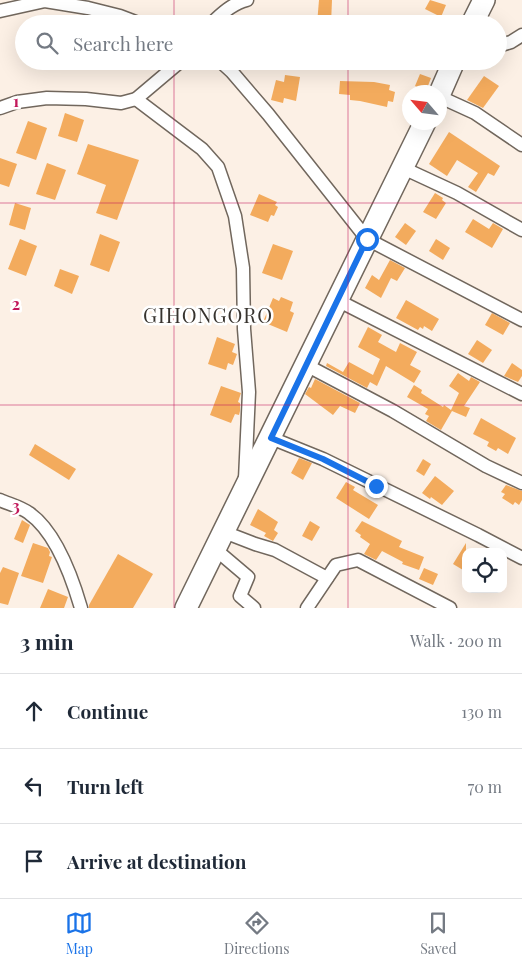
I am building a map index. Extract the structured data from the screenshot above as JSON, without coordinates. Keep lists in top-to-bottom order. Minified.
{"districts":["GIHONGORO"],"north":"top left","page":{"search":"Search here","heading":["3 min","Walk · 200 m"],"list":[["Continue","130 m"],["Turn left","70 m"],"Arrive at destination"],"nav":["Map","Directions","Saved"]},"grid":{"rows":["1","2","3"]}}
